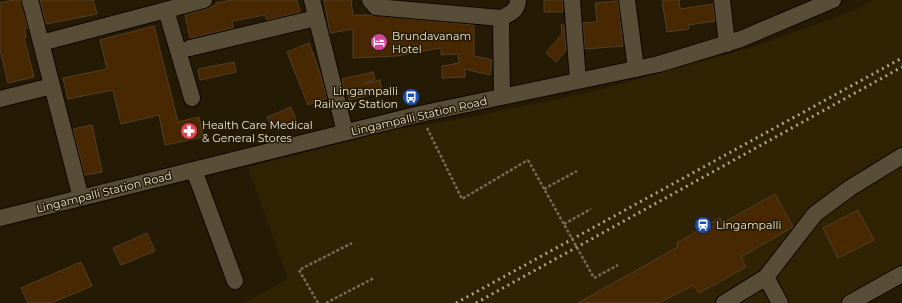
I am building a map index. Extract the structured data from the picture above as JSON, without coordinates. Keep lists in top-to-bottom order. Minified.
{"streets":{"street":["Lingampalli Station Road"]},"places":{"hotel":["Brundavanam Hotel"],"bus stop":["Lingampalli Railway Station"],"pharmacy":["Health Care Medical & General Stores"],"station":["Lingampalli"]}}
